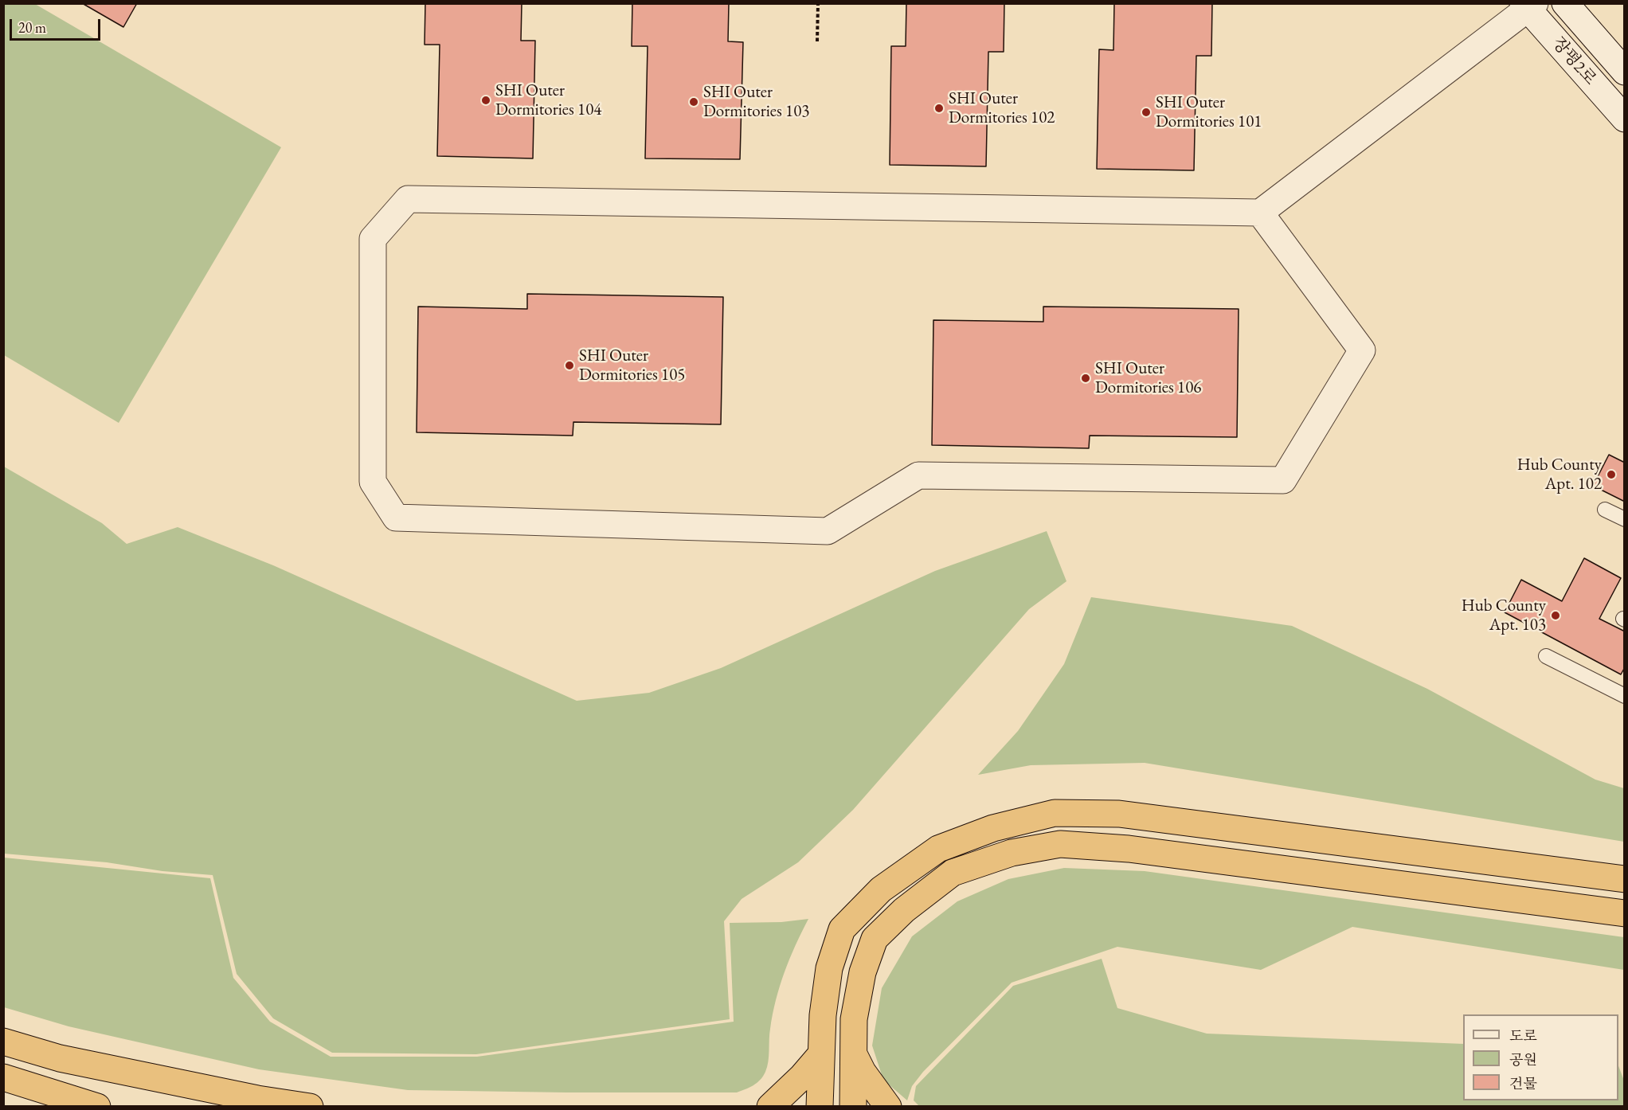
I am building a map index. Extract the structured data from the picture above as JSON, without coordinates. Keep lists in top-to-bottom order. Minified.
{"streets":{"street":["장평2로"]},"places":["SHI Outer Dormitories 104","SHI Outer Dormitories 103","SHI Outer Dormitories 102","SHI Outer Dormitories 101","SHI Outer Dormitories 105","SHI Outer Dormitories 106","Hub County Apt. 102","Hub County Apt. 103"],"legend":["도로","공원","건물"],"scale_bar":"20 m"}
